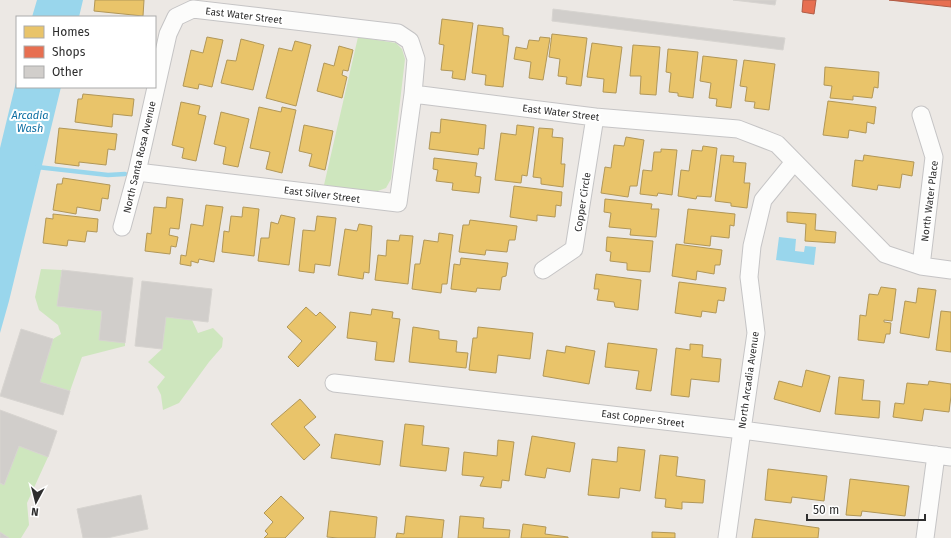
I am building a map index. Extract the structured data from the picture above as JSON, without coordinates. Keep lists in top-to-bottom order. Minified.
{"streets":{"street":["East Water Street","North Santa Rosa Avenue","East Silver Street","North Water Place","Copper Circle","North Arcadia Avenue","East Copper Street"]},"crossings":[["East Water Street","North Santa Rosa Avenue"],["East Water Street","East Silver Street"],["East Water Street","North Water Place"],["East Water Street","Copper Circle"],["East Water Street","North Arcadia Avenue"],["North Santa Rosa Avenue","East Silver Street"],["North Arcadia Avenue","East Copper Street"]],"water":["Arcadia Wash"],"legend":["Homes","Shops","Other"],"scale_bar":"50 m","north":"bottom"}
